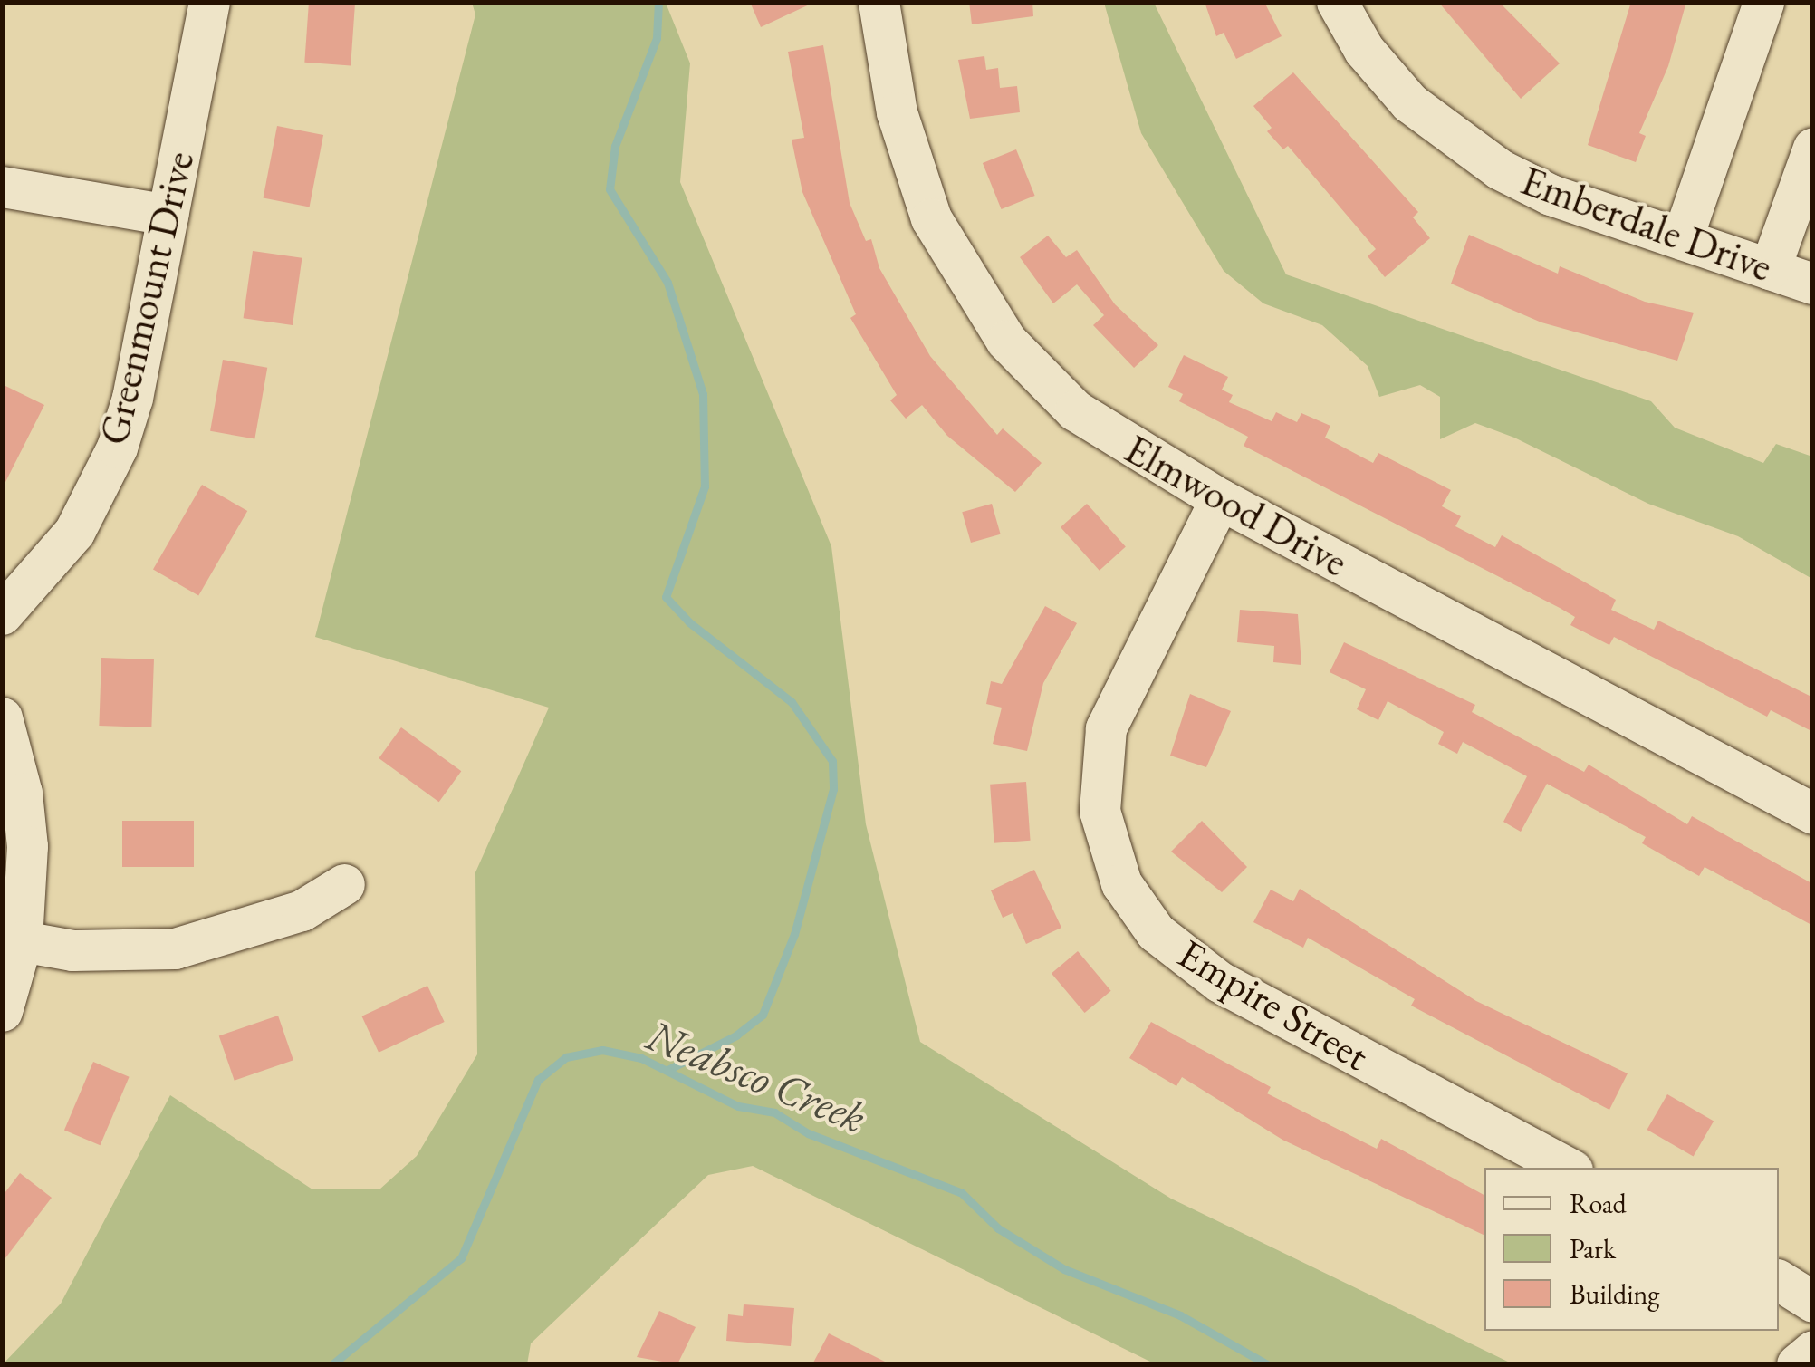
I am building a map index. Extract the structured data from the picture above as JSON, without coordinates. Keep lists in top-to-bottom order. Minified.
{"streets":{"street":["Emberdale Drive","Greenmount Drive","Elmwood Drive","Empire Street"]},"crossings":[["Elmwood Drive","Empire Street"]],"water":["Neabsco Creek"],"legend":["Road","Park","Building"]}
